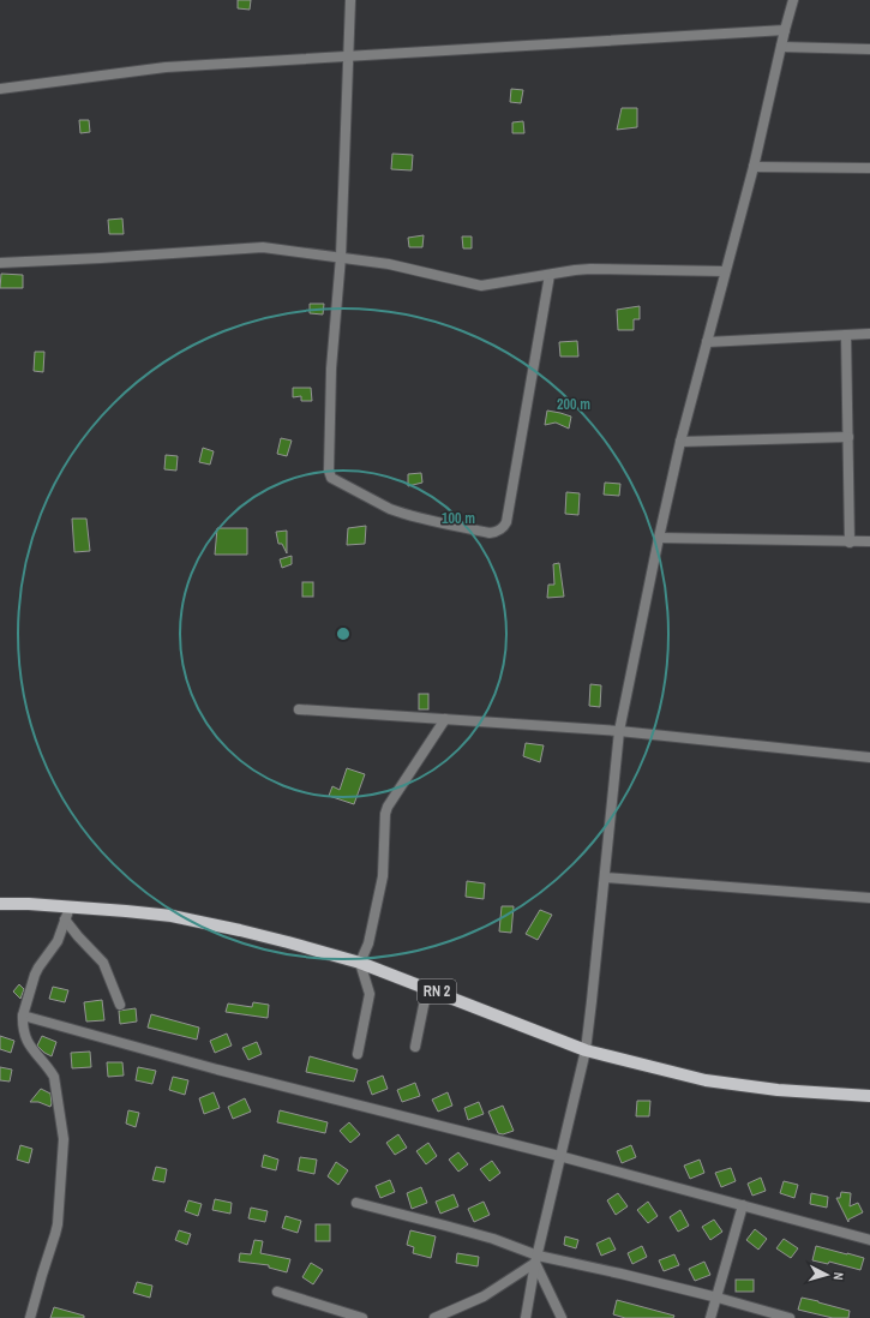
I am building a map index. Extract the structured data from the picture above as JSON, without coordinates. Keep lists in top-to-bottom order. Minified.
{"streets":{"main road":["RN 2"]},"north":"right","rings":["200 m","100 m"]}
